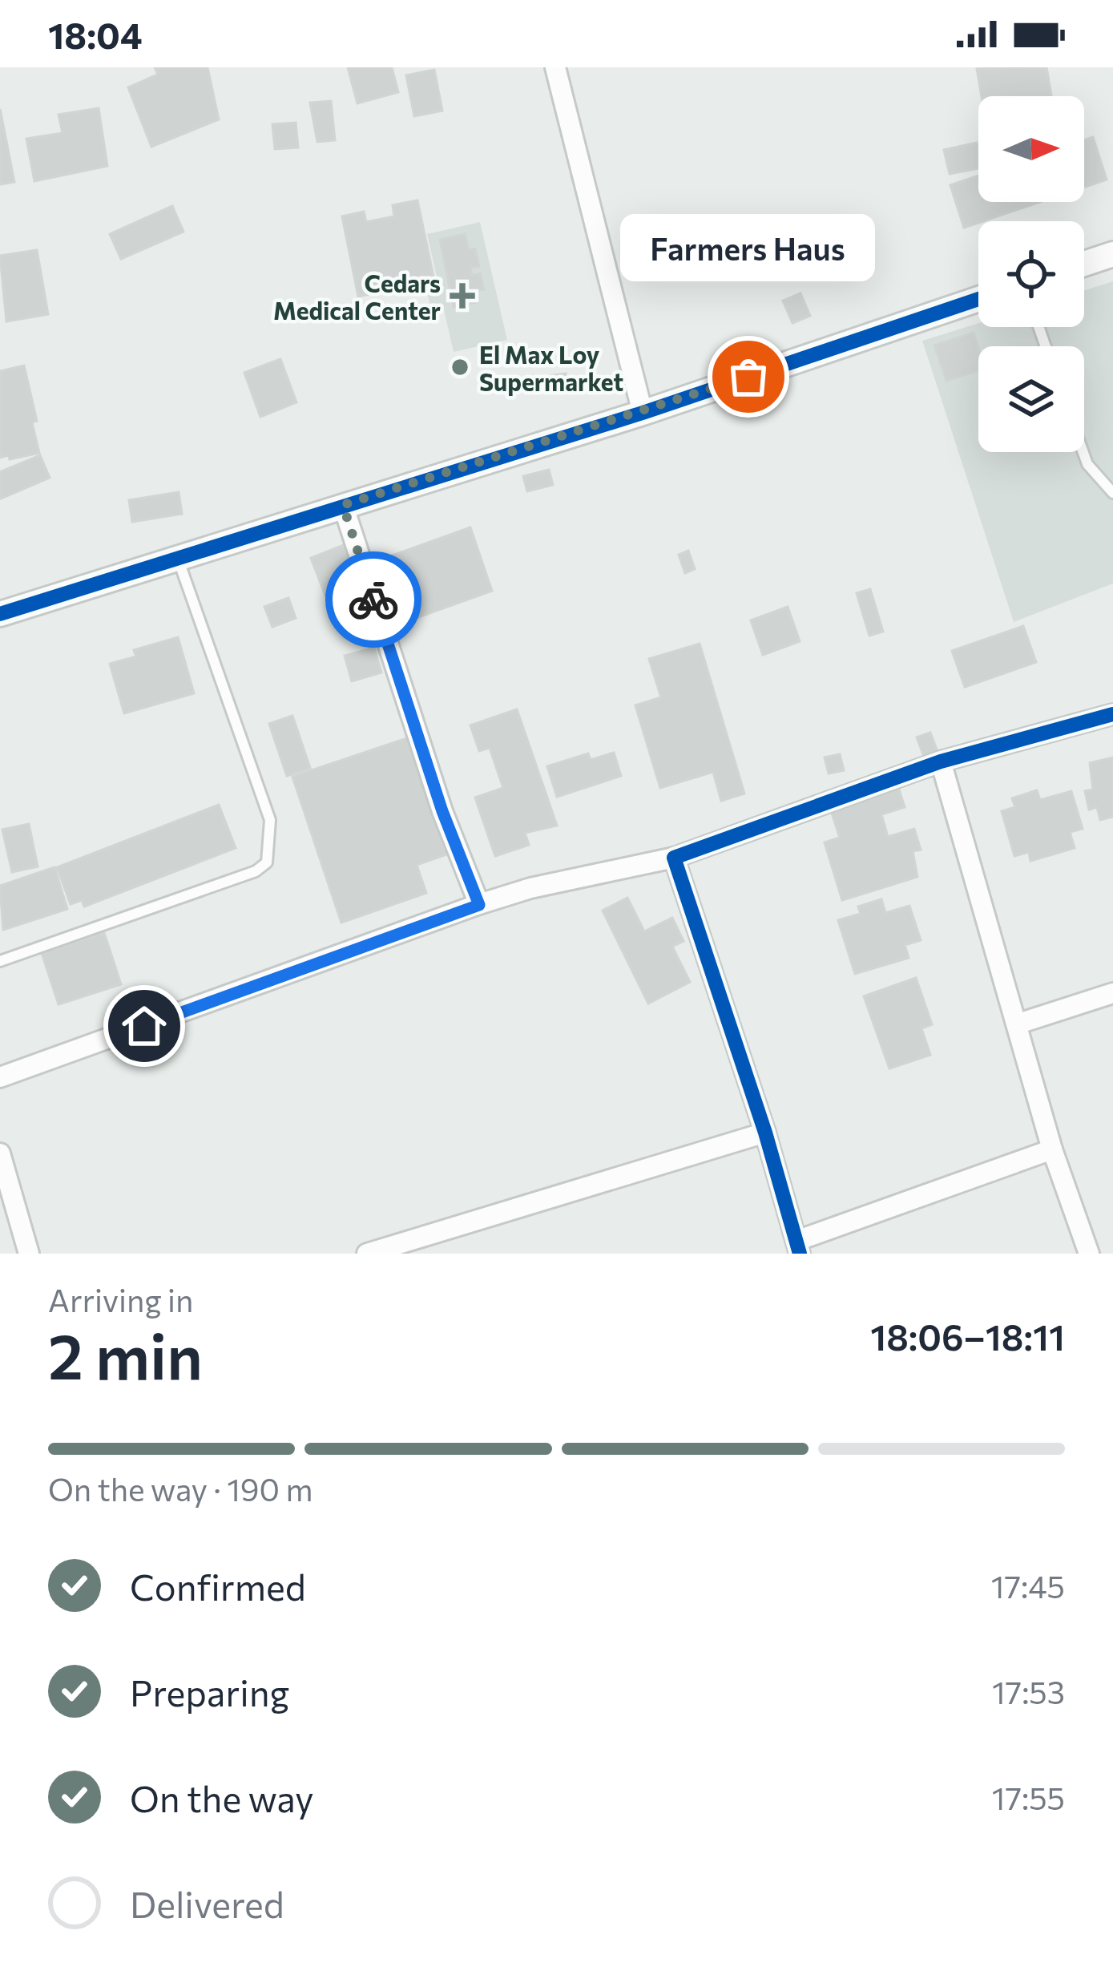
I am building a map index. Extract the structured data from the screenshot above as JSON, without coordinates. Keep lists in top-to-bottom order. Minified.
{"places":{"health":["Cedars Medical Center"],"other":["El Max Loy Supermarket","Farmers Haus"]},"north":"right","page":{"status":"18:04","bubble":"Farmers Haus","heading":["2 min","Arriving in","18:06–18:11"],"bar":"On the way · 190 m","list":[["Confirmed","17:45"],["Preparing","17:53"],["On the way","17:55"],"Delivered"]}}
